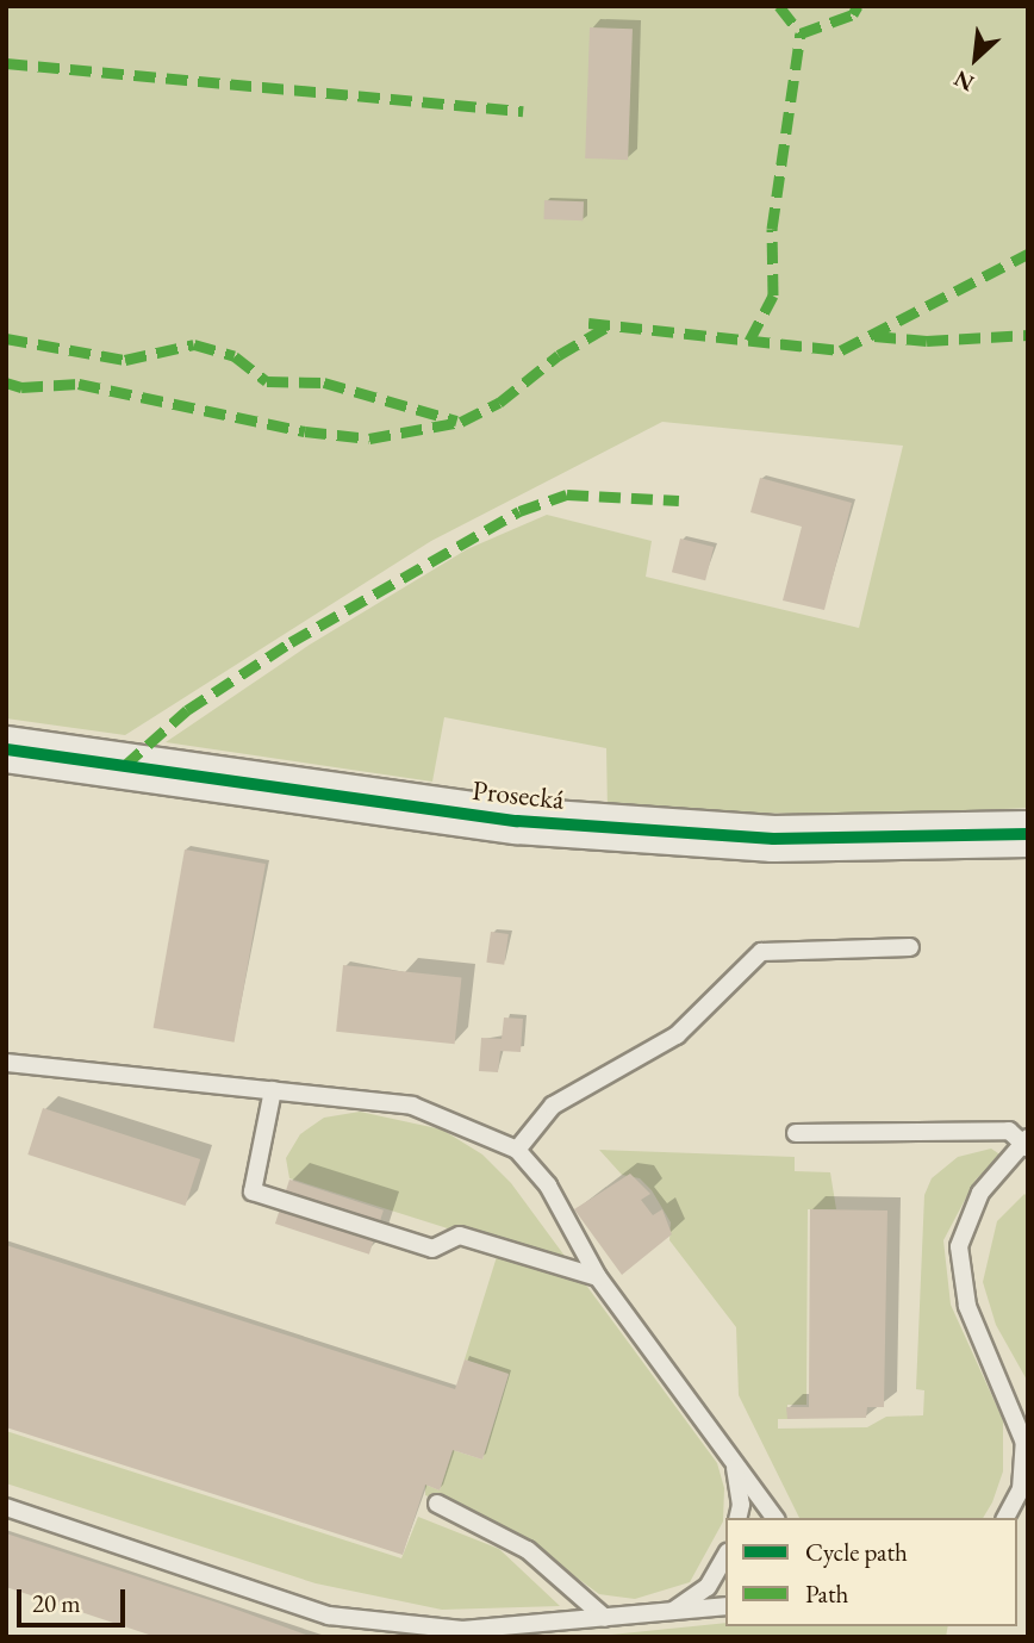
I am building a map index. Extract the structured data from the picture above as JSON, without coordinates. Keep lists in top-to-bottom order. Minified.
{"streets":{"main road":["Prosecká"]},"legend":["Cycle path","Path"],"scale_bar":"20 m","north":"bottom left"}
